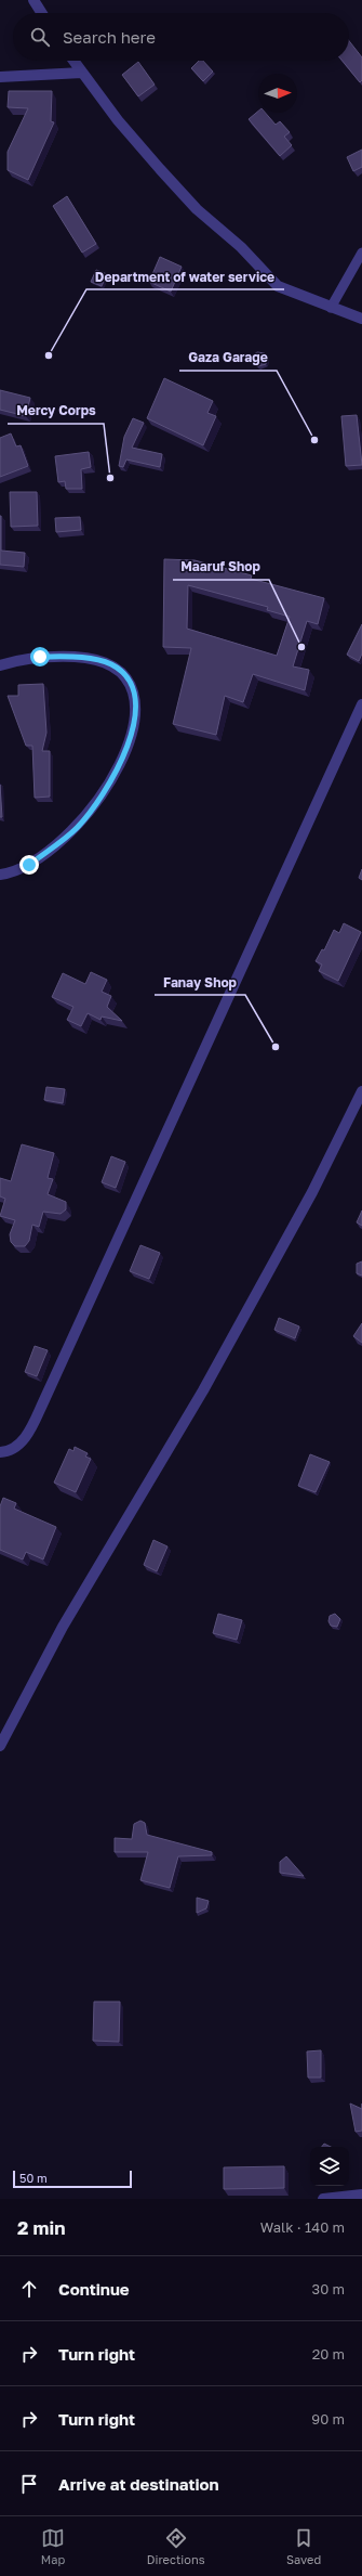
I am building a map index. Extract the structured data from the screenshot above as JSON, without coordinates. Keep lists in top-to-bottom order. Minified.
{"places":["Department of water service","Gaza Garage","Mercy Corps","Maaruf Shop","Fanay Shop"],"scale_bar":"50 m","north":"right","page":{"search":"Search here","scale":"50 m","heading":["2 min","Walk · 140 m"],"list":[["Continue","30 m"],["Turn right","20 m"],["Turn right","90 m"],"Arrive at destination"],"nav":["Map","Directions","Saved"]}}
